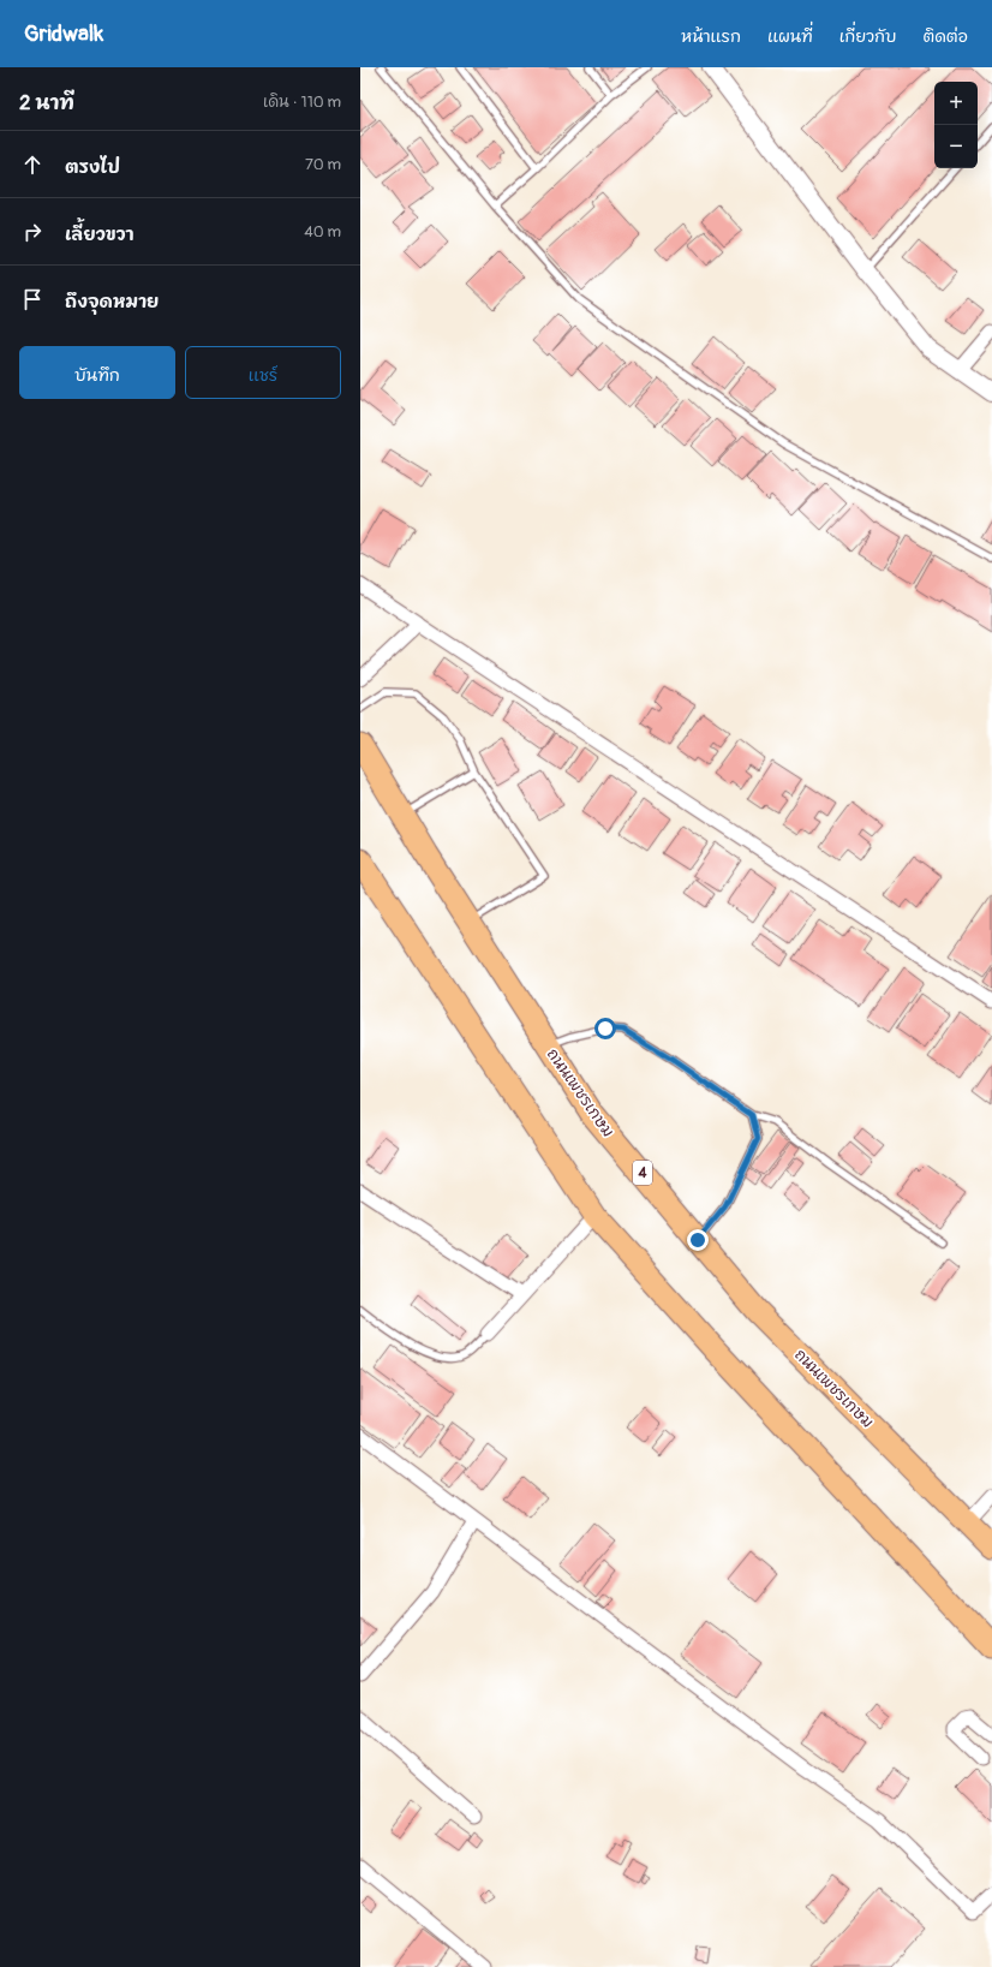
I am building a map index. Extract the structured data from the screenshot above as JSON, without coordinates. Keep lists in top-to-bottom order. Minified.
{"streets":{"highway":["ถนนเพชรเกษม","4"]},"page":{"header":"Gridwalk","nav":["หน้าแรก","แผนที่","เกี่ยวกับ","ติดต่อ"],"heading":["2 นาที","เดิน · 110 m"],"map_buttons":["+","−"],"list":[["ตรงไป","70 m"],["เลี้ยวขวา","40 m"],"ถึงจุดหมาย"],"buttons":["บันทึก","แชร์"]}}
